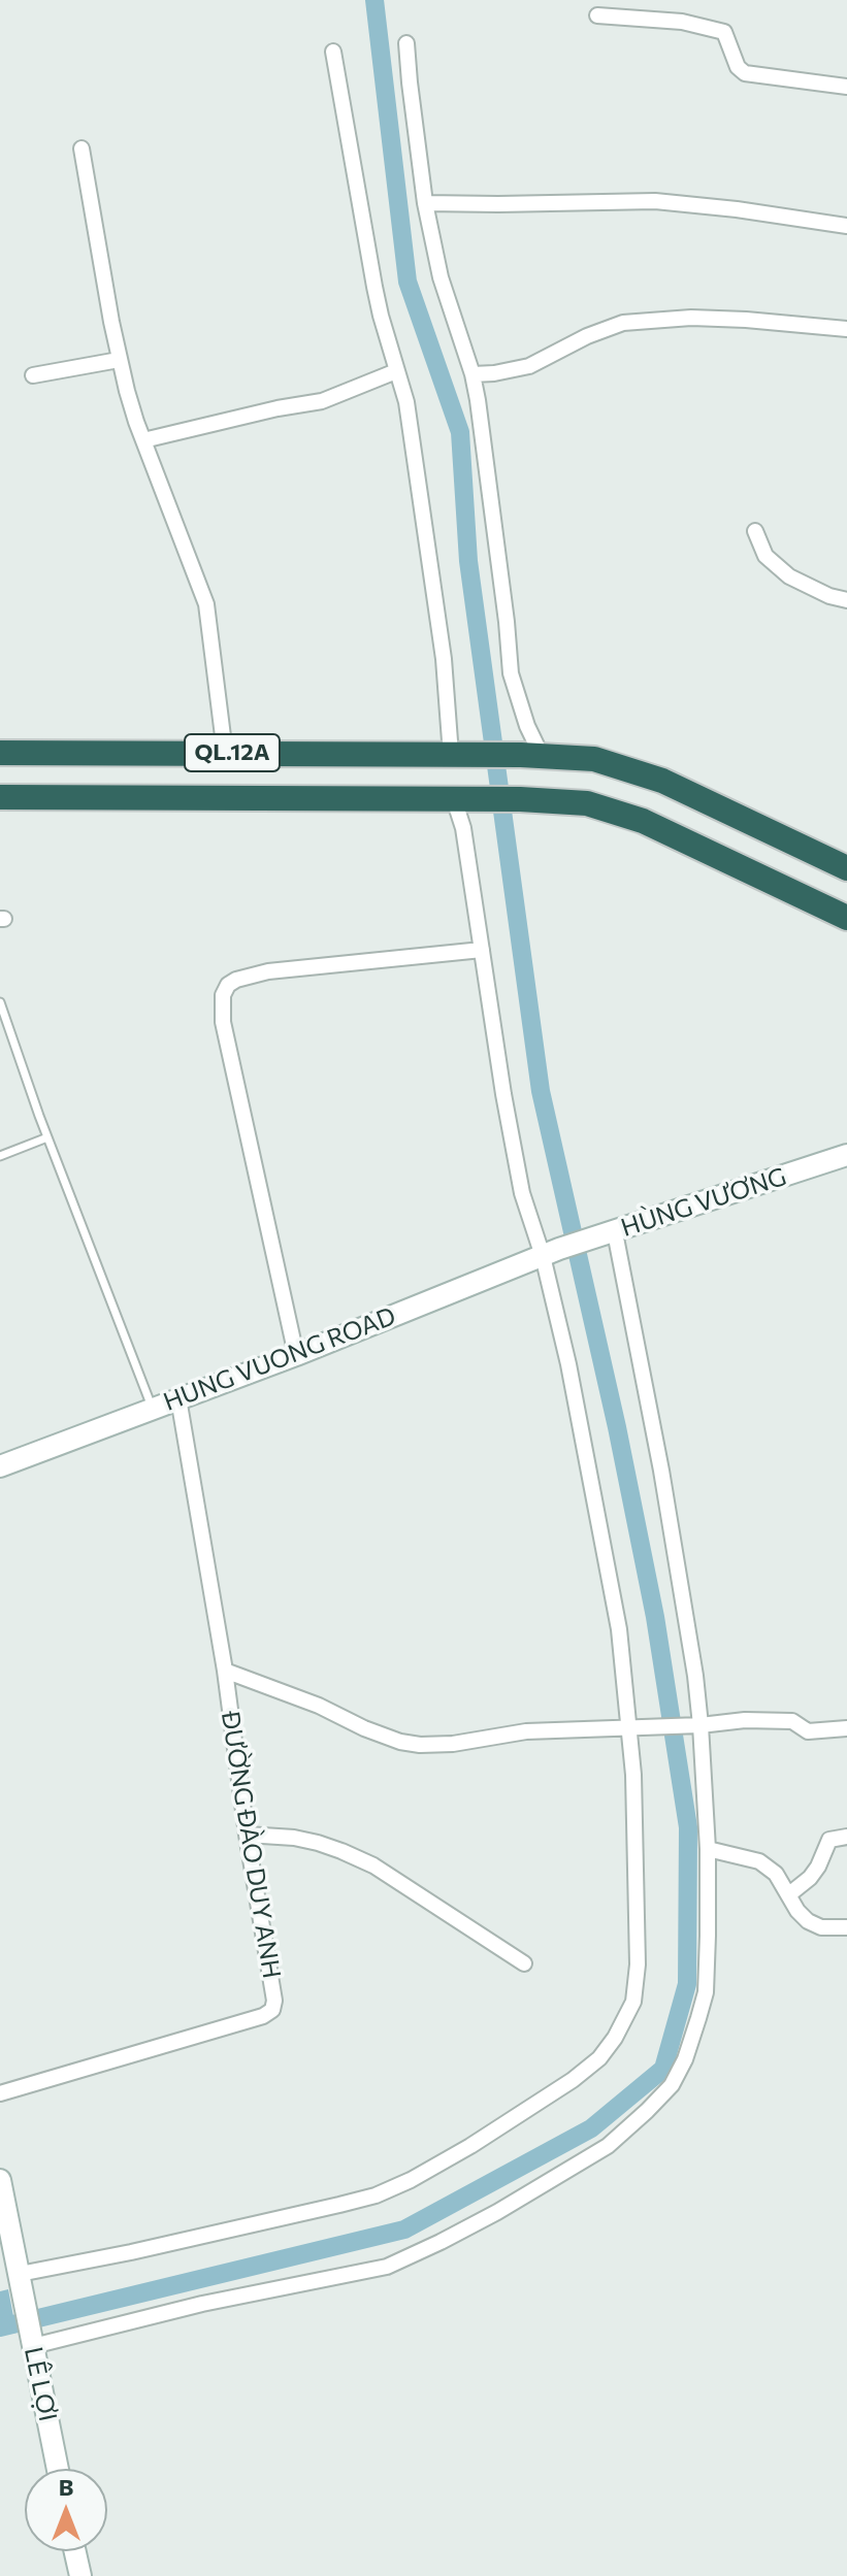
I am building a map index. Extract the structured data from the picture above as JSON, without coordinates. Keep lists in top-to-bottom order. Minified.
{"streets":{"highway":["QL.12A"],"street":["HÙNG VƯƠNG","HUNG VUONG ROAD","ĐƯỜNG ĐÀO DUY ANH","LÊ LỢI"]},"crossings":[["HÙNG VƯƠNG","HUNG VUONG ROAD"],["HUNG VUONG ROAD","ĐƯỜNG ĐÀO DUY ANH"]],"north":"top"}
